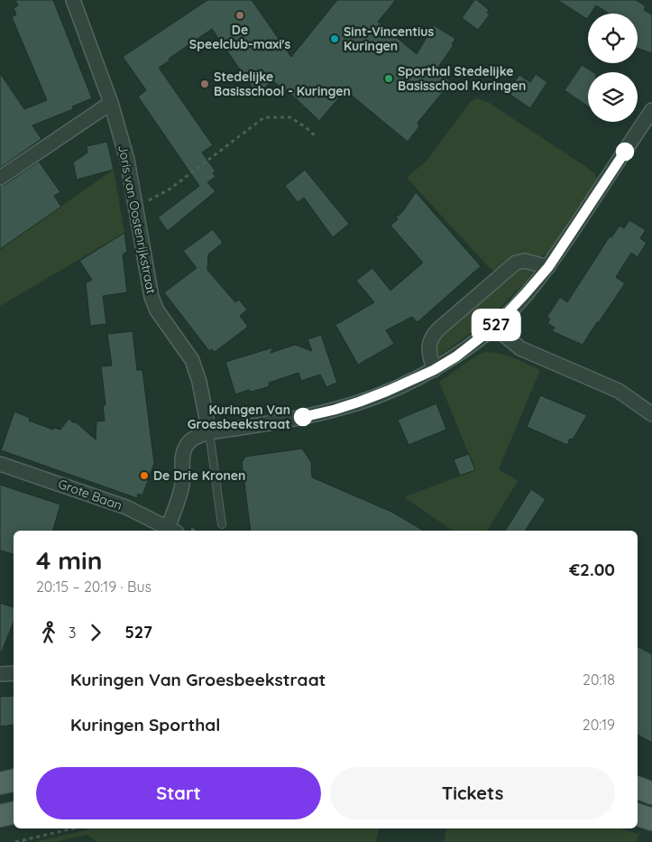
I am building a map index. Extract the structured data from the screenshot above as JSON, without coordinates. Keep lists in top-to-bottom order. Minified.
{"streets":{"street":["Joris van Oostenrijkstraat","Grote Baan"]},"places":["De Speelclub-maxi's","Sint-Vincentius Kuringen","Sporthal Stedelijke Basisschool Kuringen","Stedelijke Basisschool - Kuringen","Kuringen Van Groesbeekstraat","De Drie Kronen"],"lines":["bus line 527"],"page":{"on_map":"527","heading":["4 min","20:15 – 20:19 · Bus","€2.00"],"legs":["3","527"],"list":[{"name":"Kuringen Van Groesbeekstraat","value":"20:18"},{"name":"Kuringen Sporthal","value":"20:19"}],"buttons":["Start","Tickets"]}}
